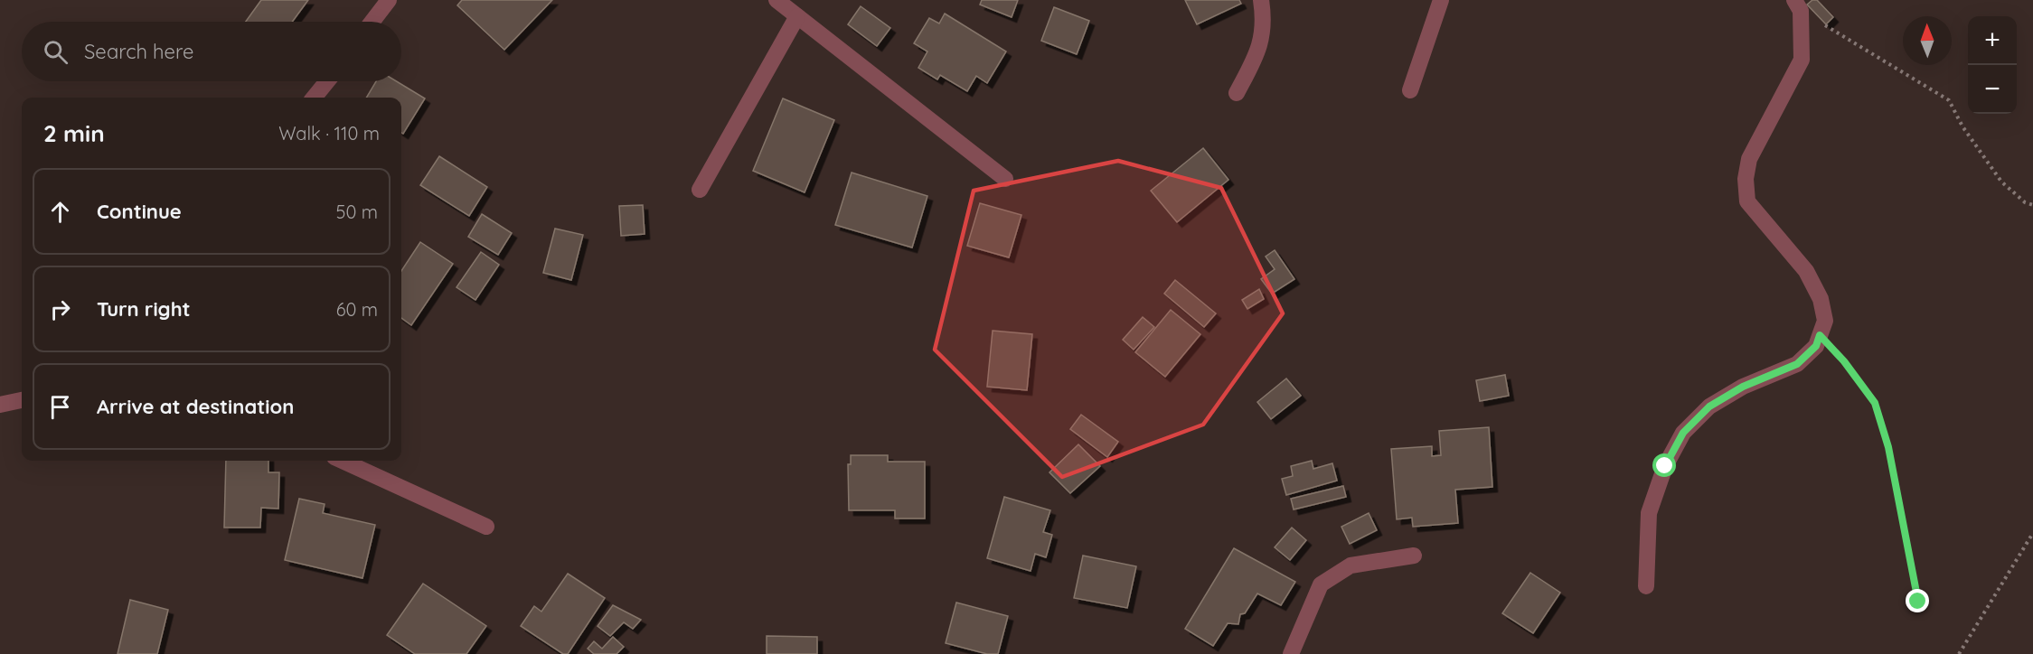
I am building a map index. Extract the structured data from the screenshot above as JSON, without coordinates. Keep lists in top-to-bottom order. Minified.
{"north":"top","page":{"map_buttons":["+","−"],"search":"Search here","heading":["2 min","Walk · 110 m"],"list":[["Continue","50 m"],["Turn right","60 m"],"Arrive at destination"]}}
